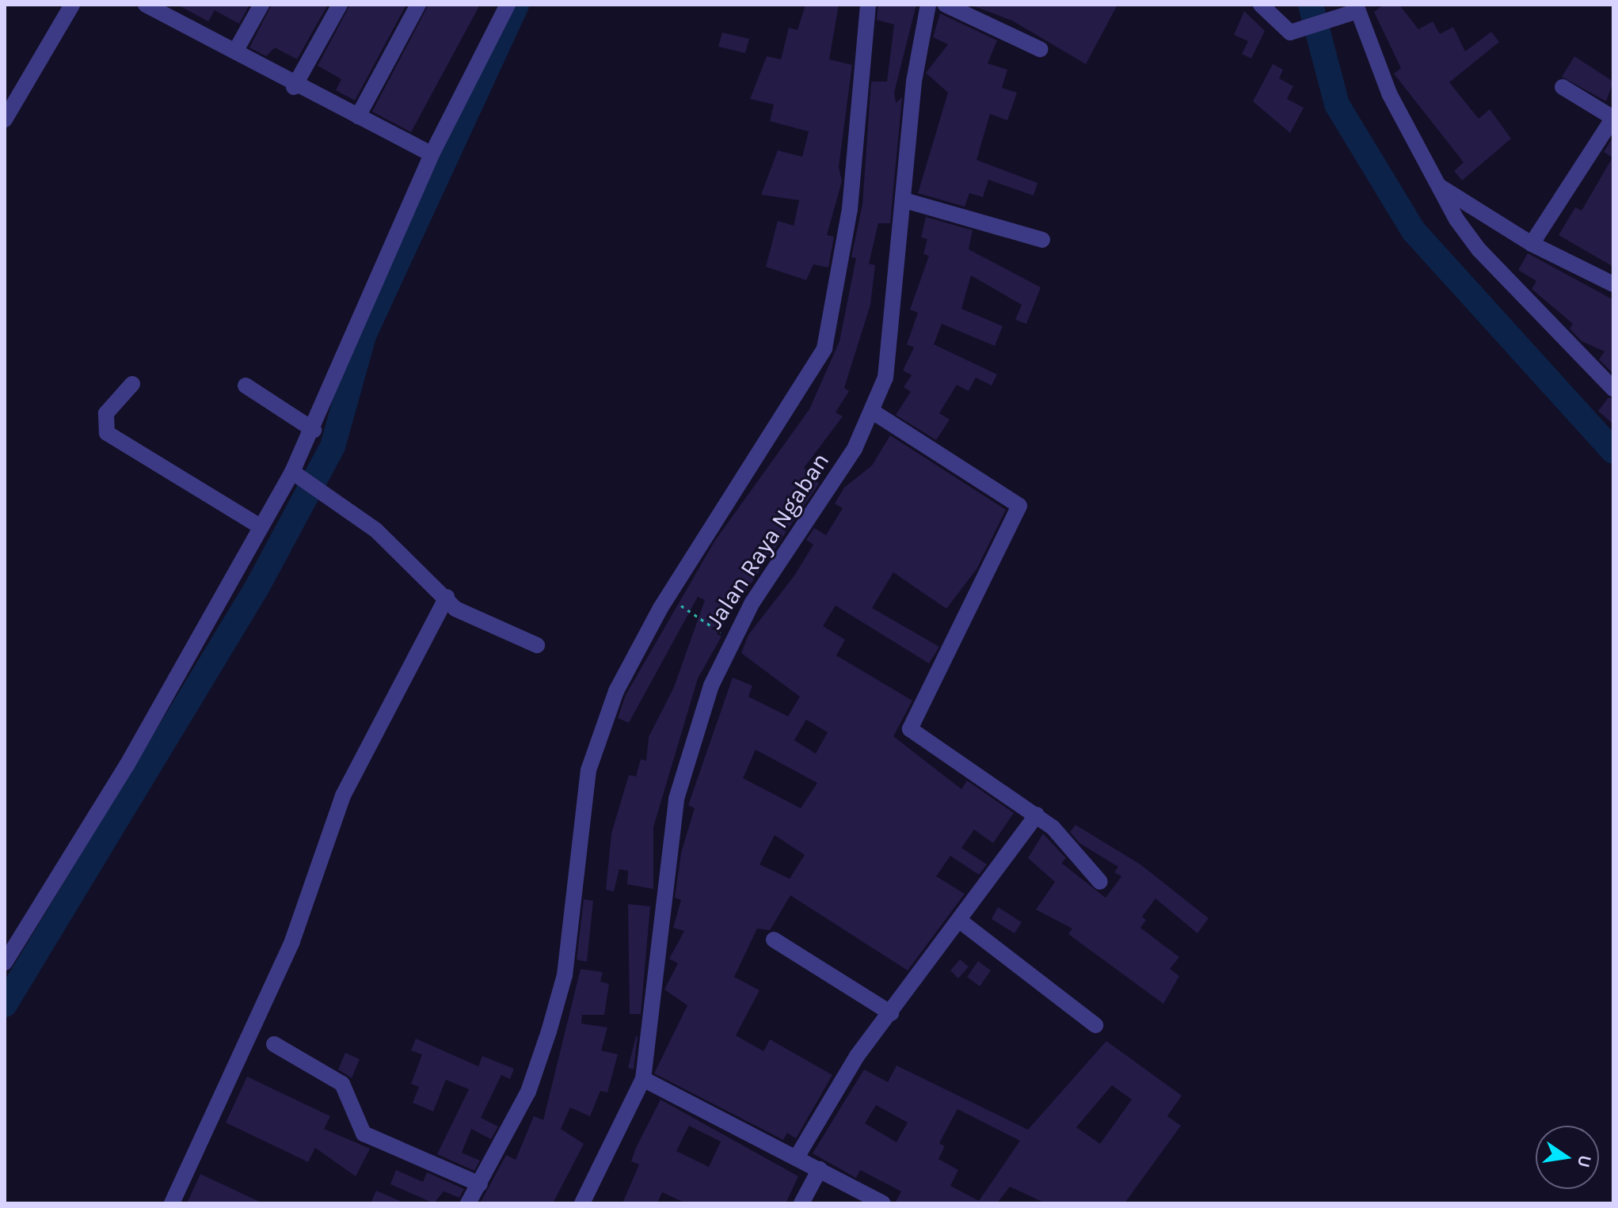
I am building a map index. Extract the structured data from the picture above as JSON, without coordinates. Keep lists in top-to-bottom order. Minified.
{"streets":{"street":["Jalan Raya Ngaban"]},"north":"right"}
